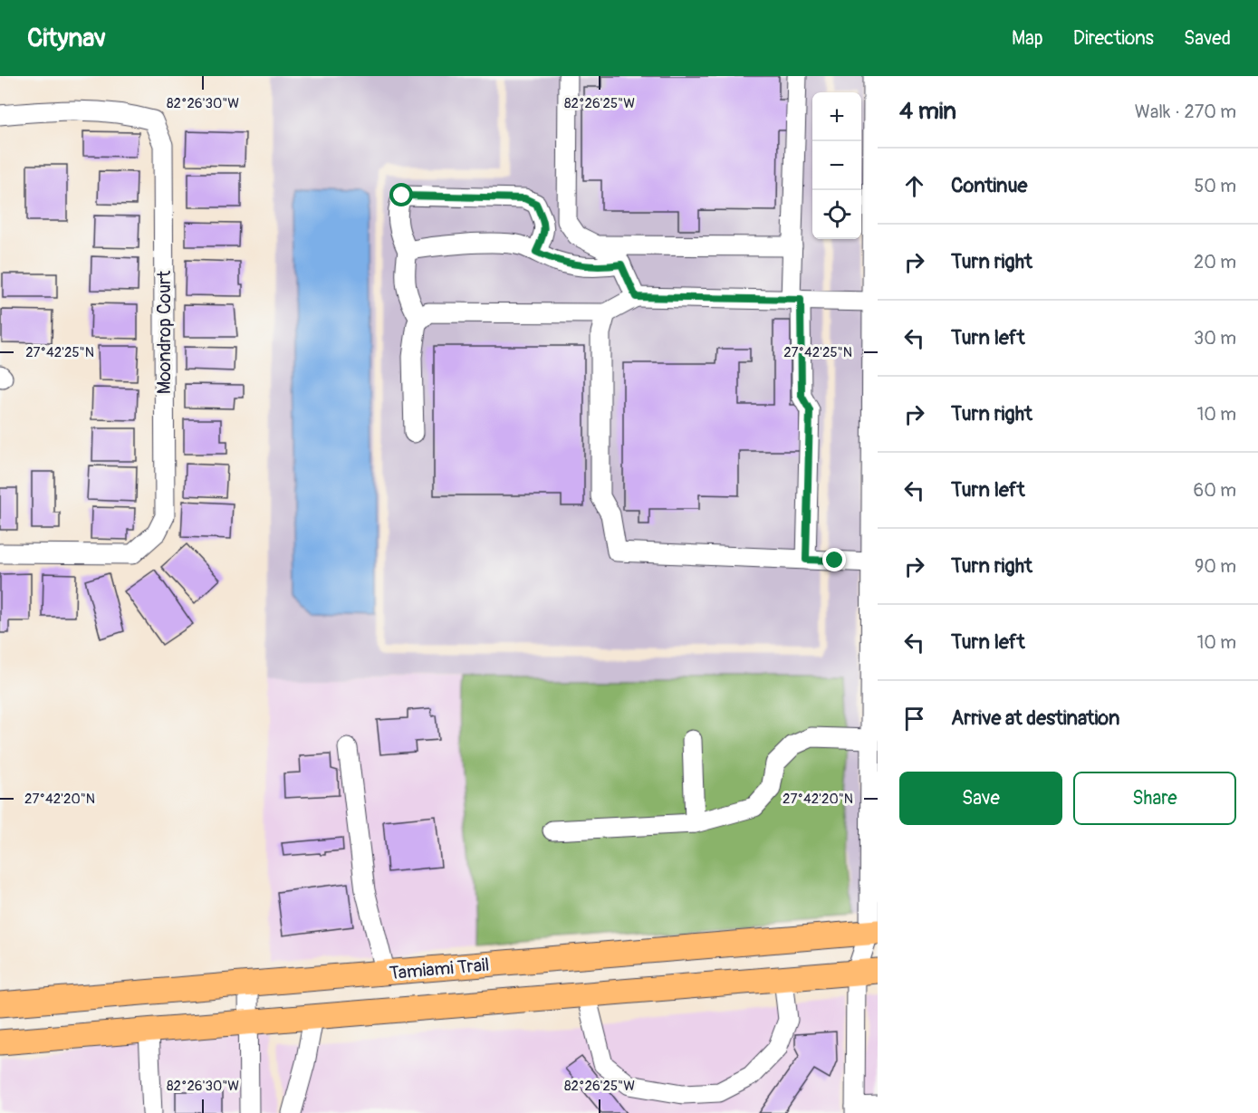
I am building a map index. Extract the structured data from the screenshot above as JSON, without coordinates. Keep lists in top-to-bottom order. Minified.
{"streets":{"main road":["Tamiami Trail"],"street":["Moondrop Court"]},"page":{"header":"Citynav","nav":["Map","Directions","Saved"],"heading":["4 min","Walk · 270 m"],"map_buttons":["+","−"],"list":[["Continue","50 m"],["Turn right","20 m"],["Turn left","30 m"],["Turn right","10 m"],["Turn left","60 m"],["Turn right","90 m"],["Turn left","10 m"],"Arrive at destination"],"buttons":["Save","Share"]},"coordinates":["82°26'30\"W","82°26'25\"W","27°42'25\"N","27°42'20\"N"]}
